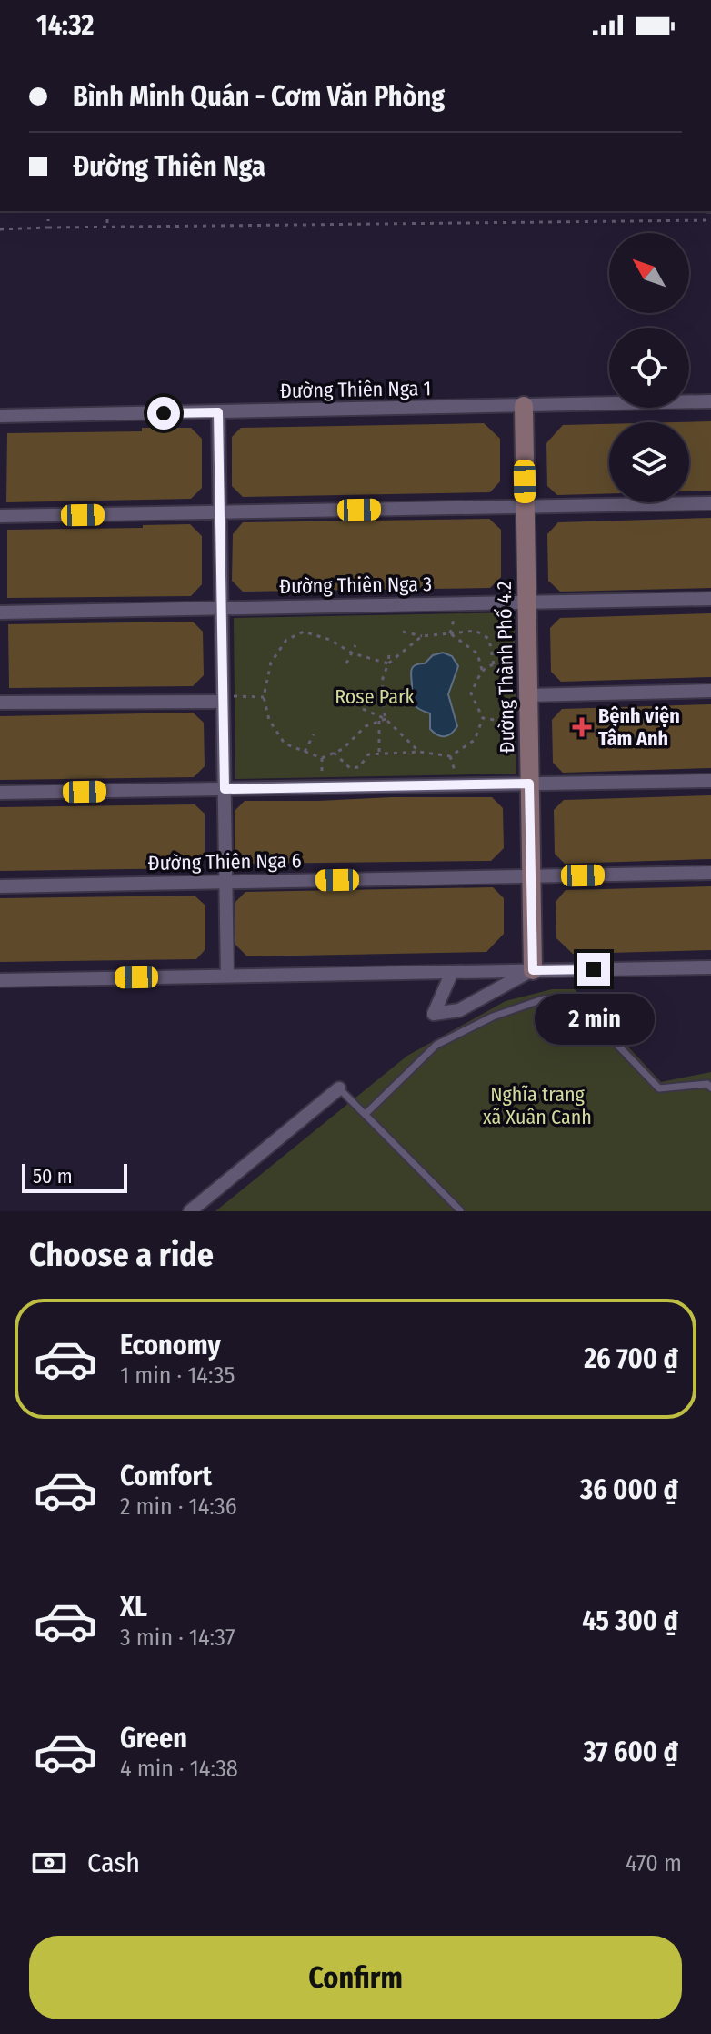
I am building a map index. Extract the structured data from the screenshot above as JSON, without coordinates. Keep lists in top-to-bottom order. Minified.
{"streets":{"street":["Đường Thiên Nga 1","Đường Thiên Nga 3","Đường Thành Phố 4.2","Đường Thiên Nga 6"]},"crossings":[["Đường Thiên Nga 1","Đường Thành Phố 4.2"],["Đường Thiên Nga 3","Đường Thành Phố 4.2"],["Đường Thành Phố 4.2","Đường Thiên Nga 6"]],"parks":["Rose Park","Nghĩa trang xã Xuân Canh"],"places":{"health":["Bệnh viện Tâm Anh"]},"scale_bar":"50 m","north":"top left","page":{"status":"14:32","banner":["Bình Minh Quán - Cơm Văn Phòng","Đường Thiên Nga"],"bubble":"2 min","scale":"50 m","heading":"Choose a ride","list":[{"name":"Economy","note":"1 min · 14:35","value":"26 700 ₫"},{"name":"Comfort","note":"2 min · 14:36","value":"36 000 ₫"},{"name":"XL","note":"3 min · 14:37","value":"45 300 ₫"},{"name":"Green","note":"4 min · 14:38","value":"37 600 ₫"}],"pay":["Cash","470 m"],"buttons":"Confirm"}}
